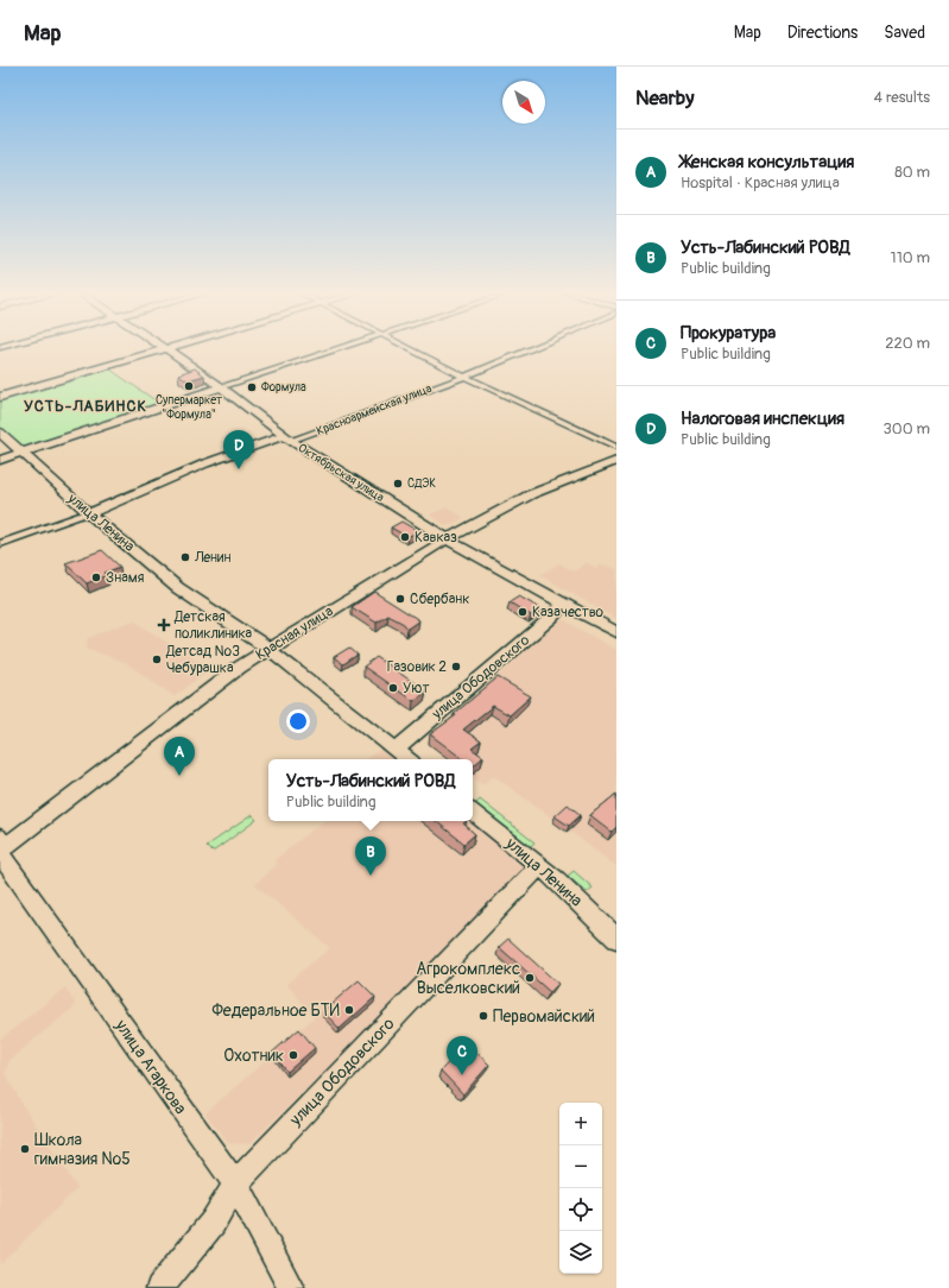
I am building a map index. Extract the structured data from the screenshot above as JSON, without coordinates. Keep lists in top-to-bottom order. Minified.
{"streets":{"street":["Красноармейская улица","Октябрьская улица","улица Ленина","Красная улица","улица Ободовского","улица Агаркова"]},"crossings":[["Красноармейская улица","Октябрьская улица"],["Красноармейская улица","улица Ленина"],["Октябрьская улица","Красная улица"],["Октябрьская улица","улица Ободовского"],["улица Ленина","Красная улица"],["улица Ленина","улица Ободовского"],["Красная улица","улица Агаркова"],["улица Ободовского","улица Агаркова"]],"districts":["УСТЬ-ЛАБИНСК"],"places":{"other":["Супермаркет \"Формула\"","Формула","СДЭК","Кавказ","Ленин","Знамя","Сбербанк","Казачество","Детсад №3 Чебурашка","Газовик 2","Уют","Агрокомплекс Выселковский","Федеральное БТИ","Первомайский","Охотник","Школа гимназия №5"],"health":["Детская поликлиника"]},"north":"bottom right","page":{"header":"Map","nav":["Map","Directions","Saved"],"heading":["Nearby","4 results"],"list":[{"mark":"A","name":"Женская консультация","note":"Hospital · Красная улица","value":"80 m"},{"mark":"B","name":"Усть-Лабинский РОВД","note":"Public building","value":"110 m"},{"mark":"C","name":"Прокуратура","note":"Public building","value":"220 m"},{"mark":"D","name":"Налоговая инспекция","note":"Public building","value":"300 m"}],"pins":["D","A","B","C"],"popup":["Усть-Лабинский РОВД","Public building"],"map_buttons":["+","−"]}}
